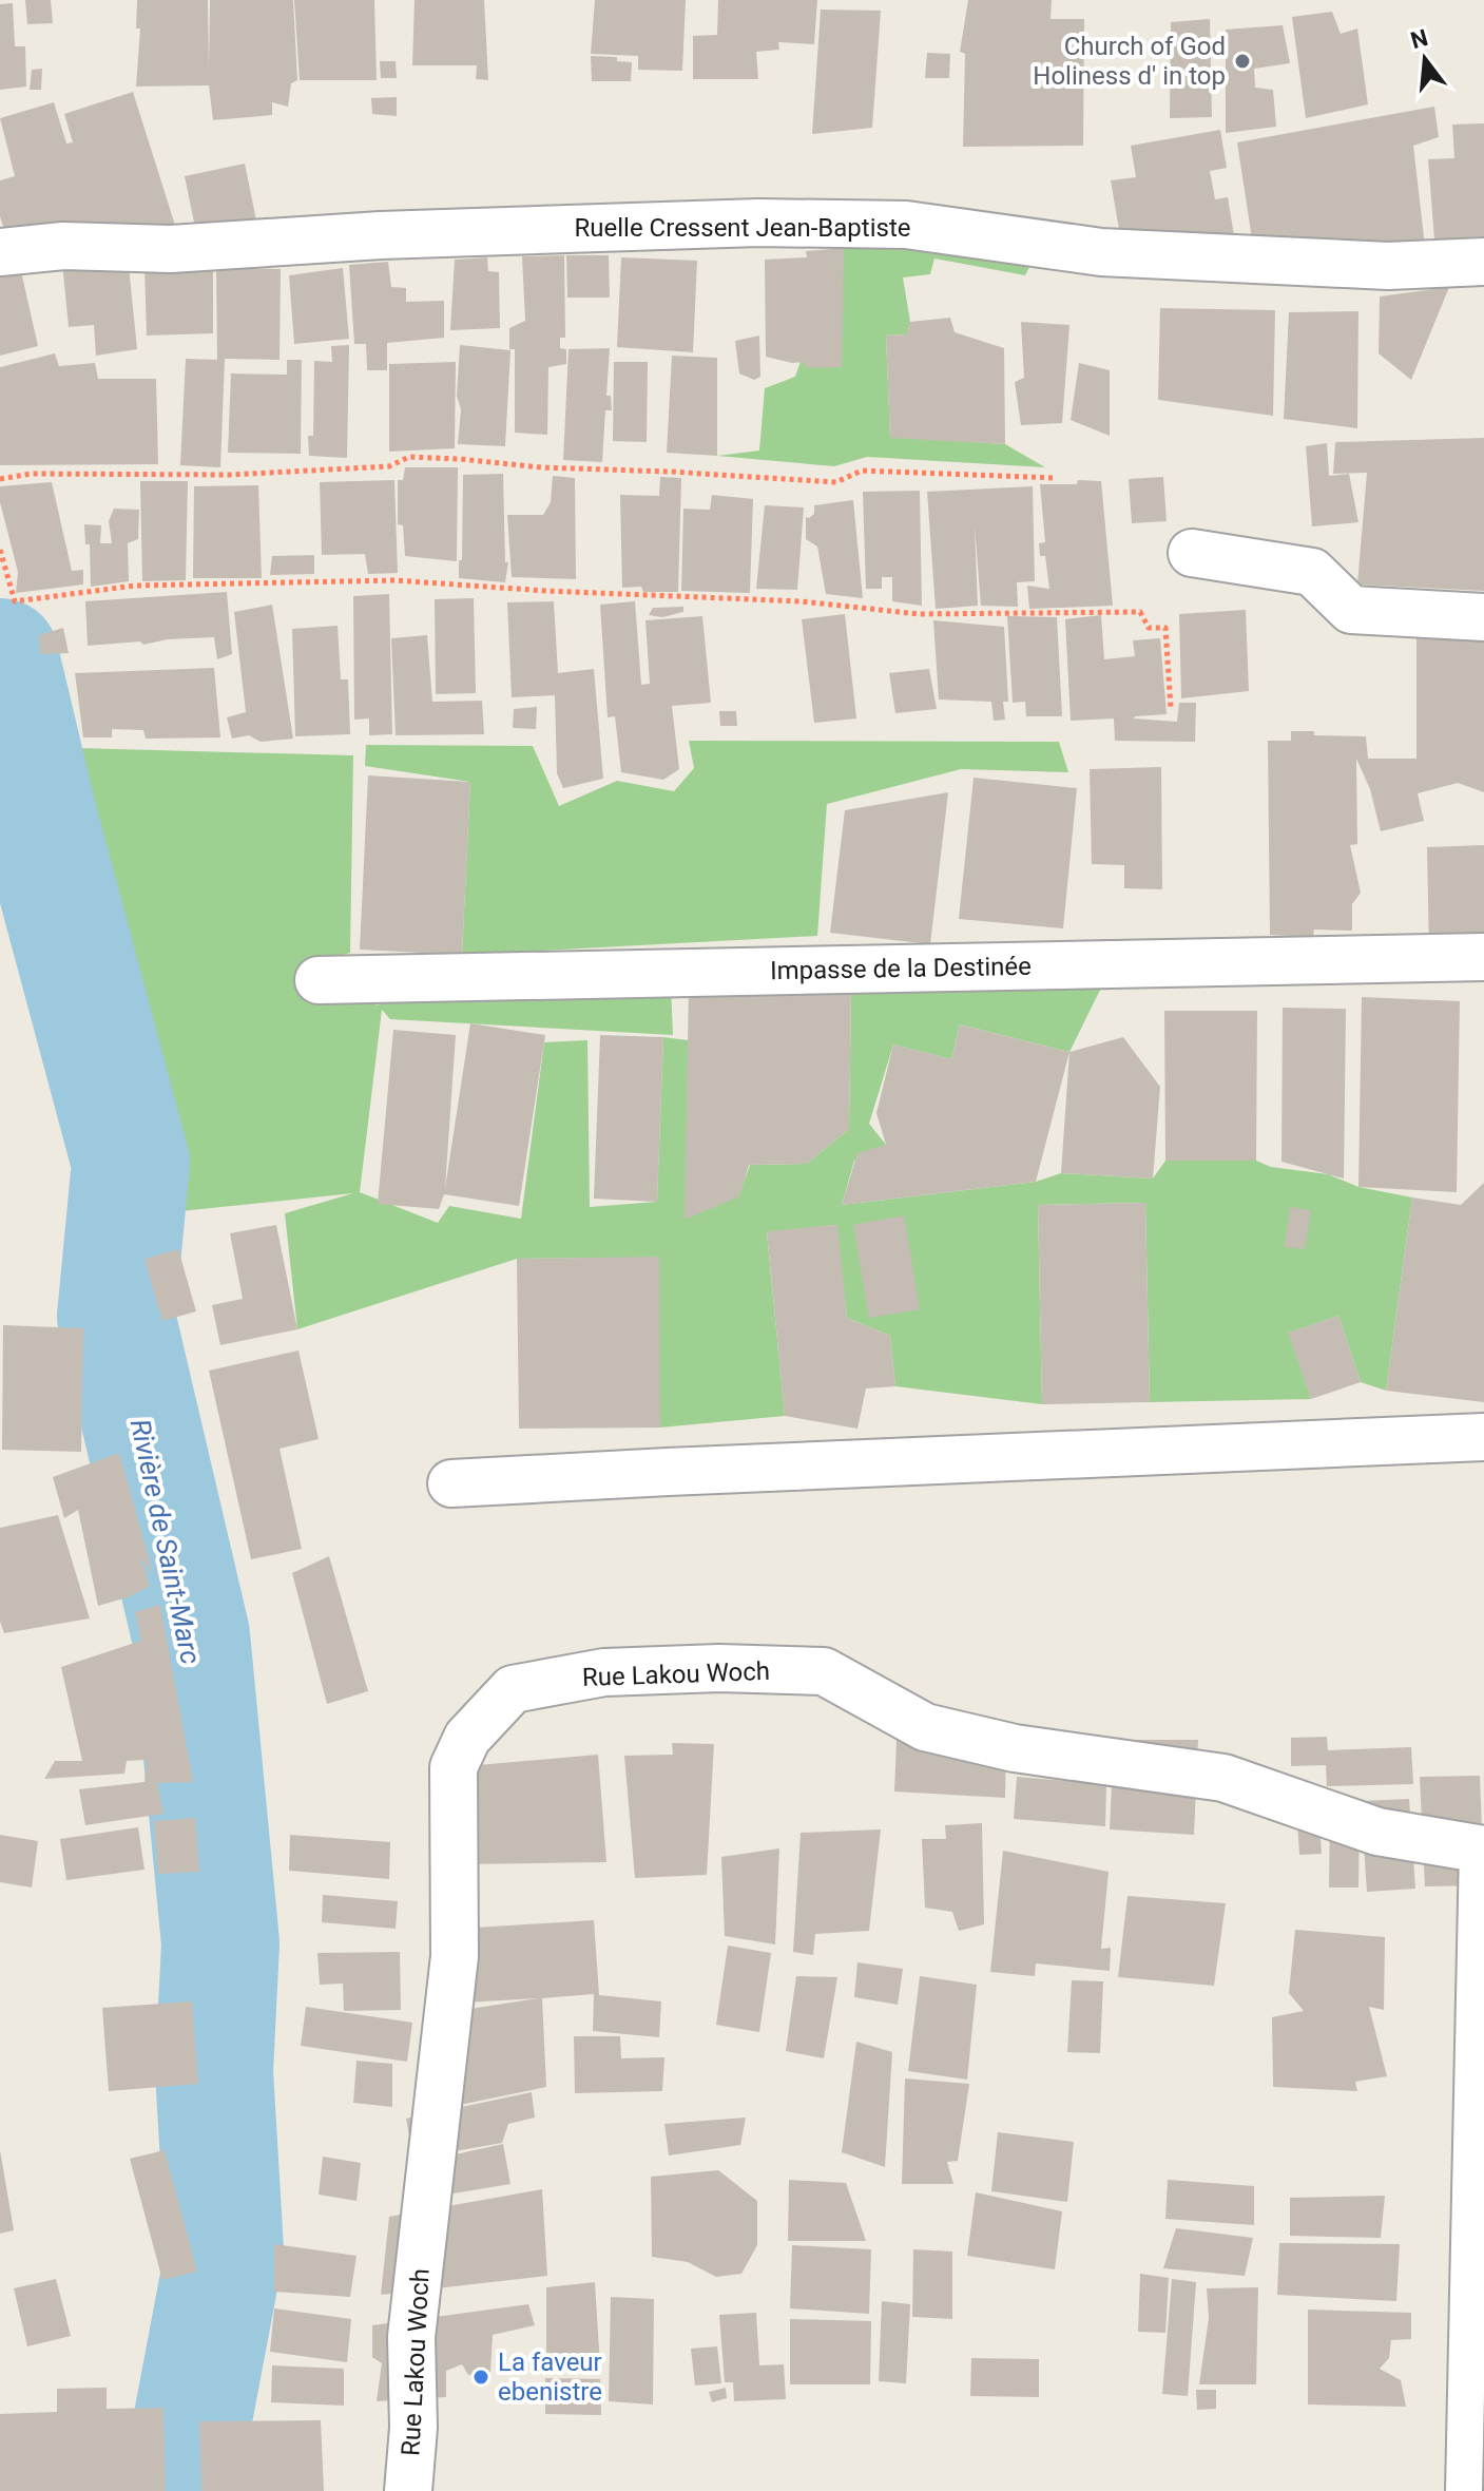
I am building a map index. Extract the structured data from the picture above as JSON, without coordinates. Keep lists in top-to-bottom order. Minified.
{"streets":{"street":["Ruelle Cressent Jean-Baptiste","Impasse de la Destinée","Rue Lakou Woch"]},"water":["Rivière de Saint-Marc"],"places":["Church of God Holiness d' in top","La faveur ebenistre"],"north":"top"}
